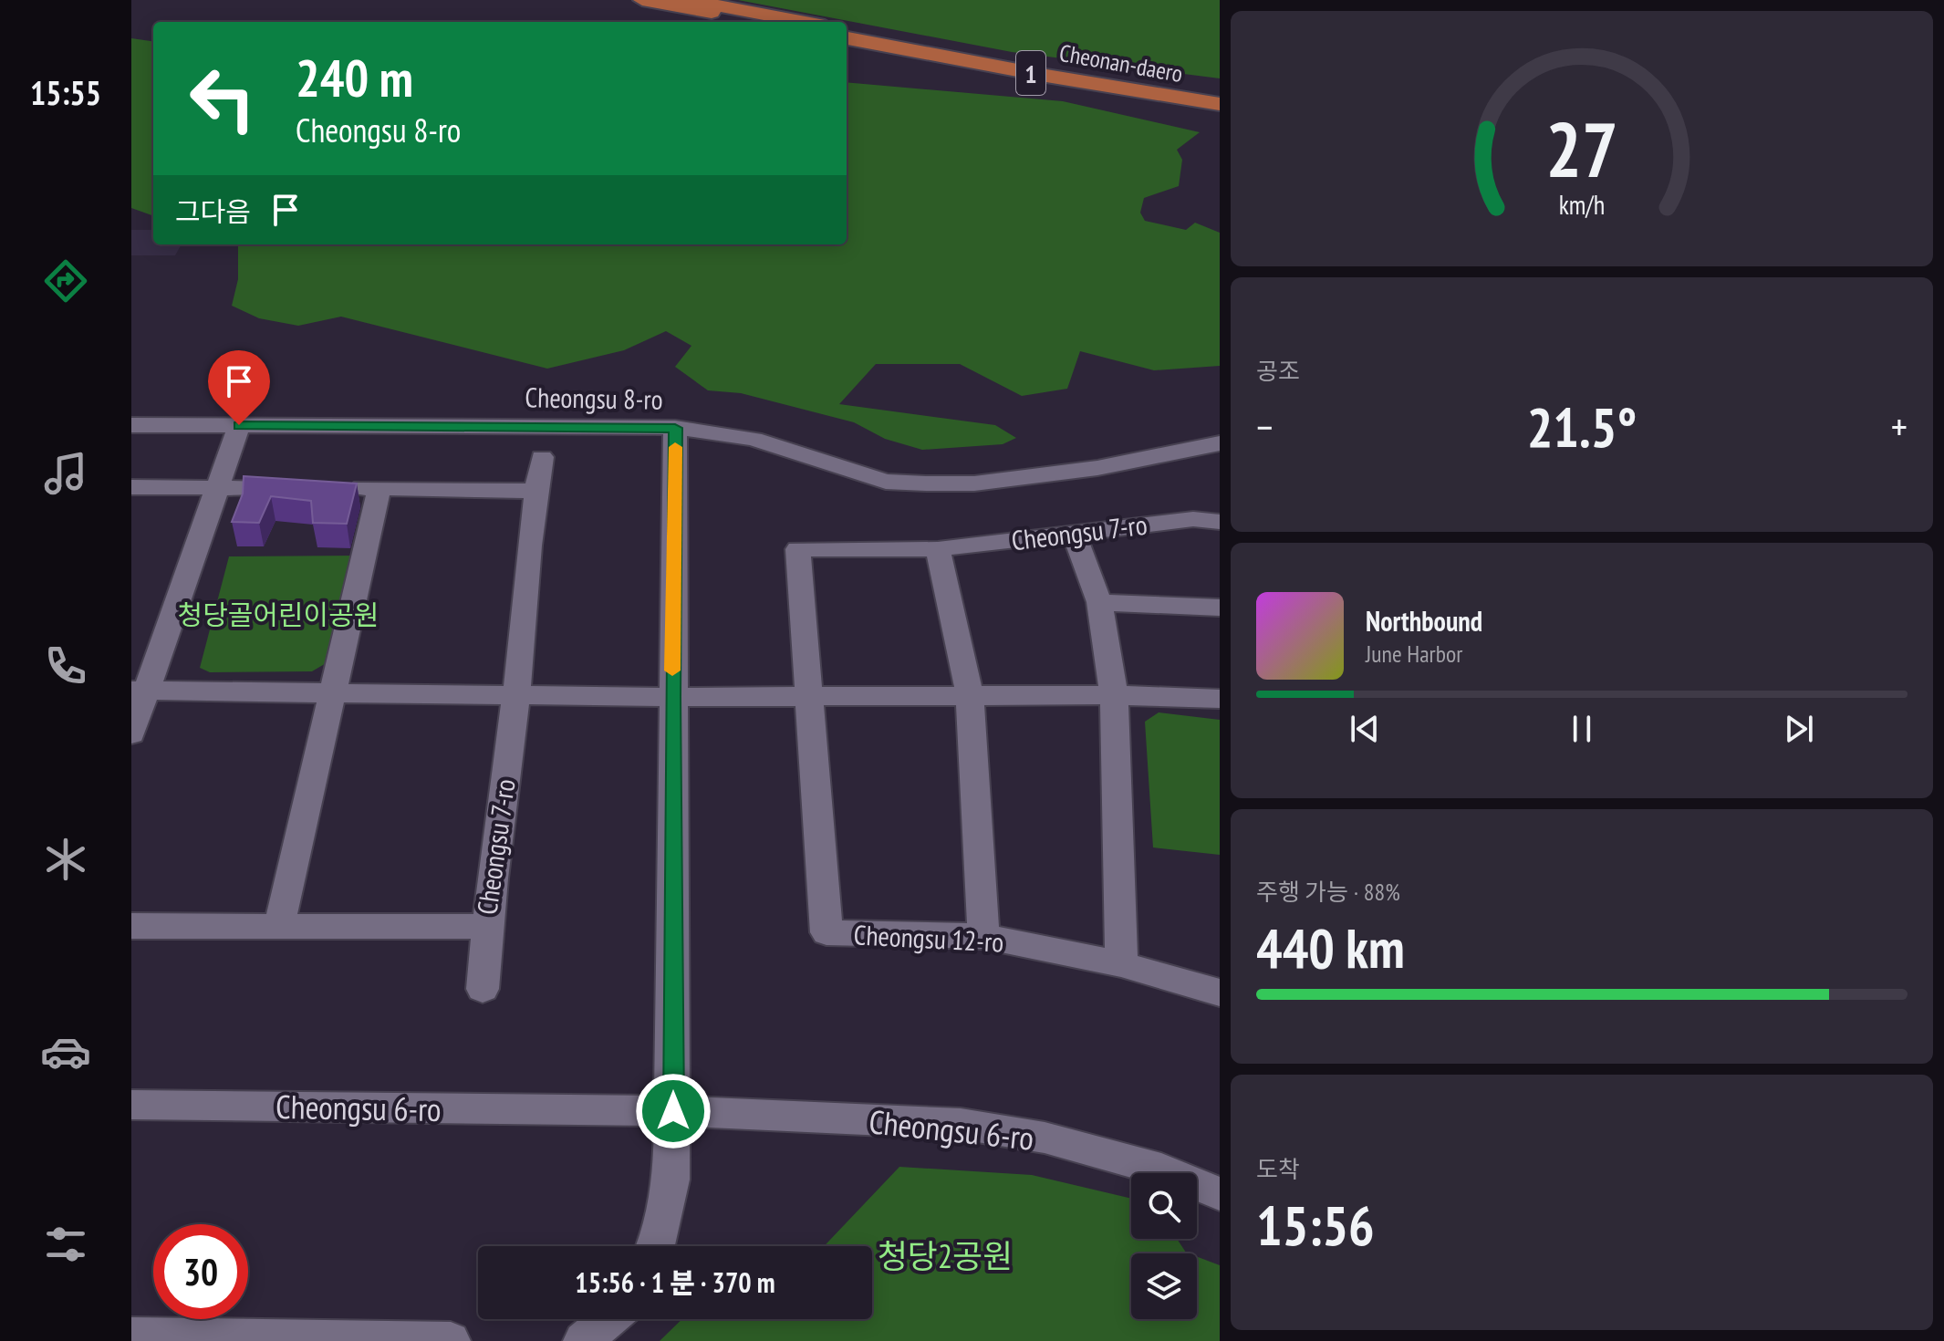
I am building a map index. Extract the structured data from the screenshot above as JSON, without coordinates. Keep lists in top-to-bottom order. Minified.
{"streets":{"main road":["Cheonan-daero","1"],"street":["Cheongsu 8-ro","Cheongsu 7-ro","Cheongsu 12-ro","Cheongsu 6-ro"]},"crossings":[["Cheongsu 7-ro","Cheongsu 12-ro"]],"parks":["청당골어린이공원","청당2공원"],"page":{"tabs":"15:55","turn":["240 m","Cheongsu 8-ro"],"then":"그다음","tile":["공조",["주행 가능 · 88%","440 km"],["도착","15:56"]],"heat":["−","21.5°","+"],"song":["Northbound","June Harbor"],"limit":"30","trip":"15:56 · 1 분 · 370 m","gauge":["27","km/h"]}}
